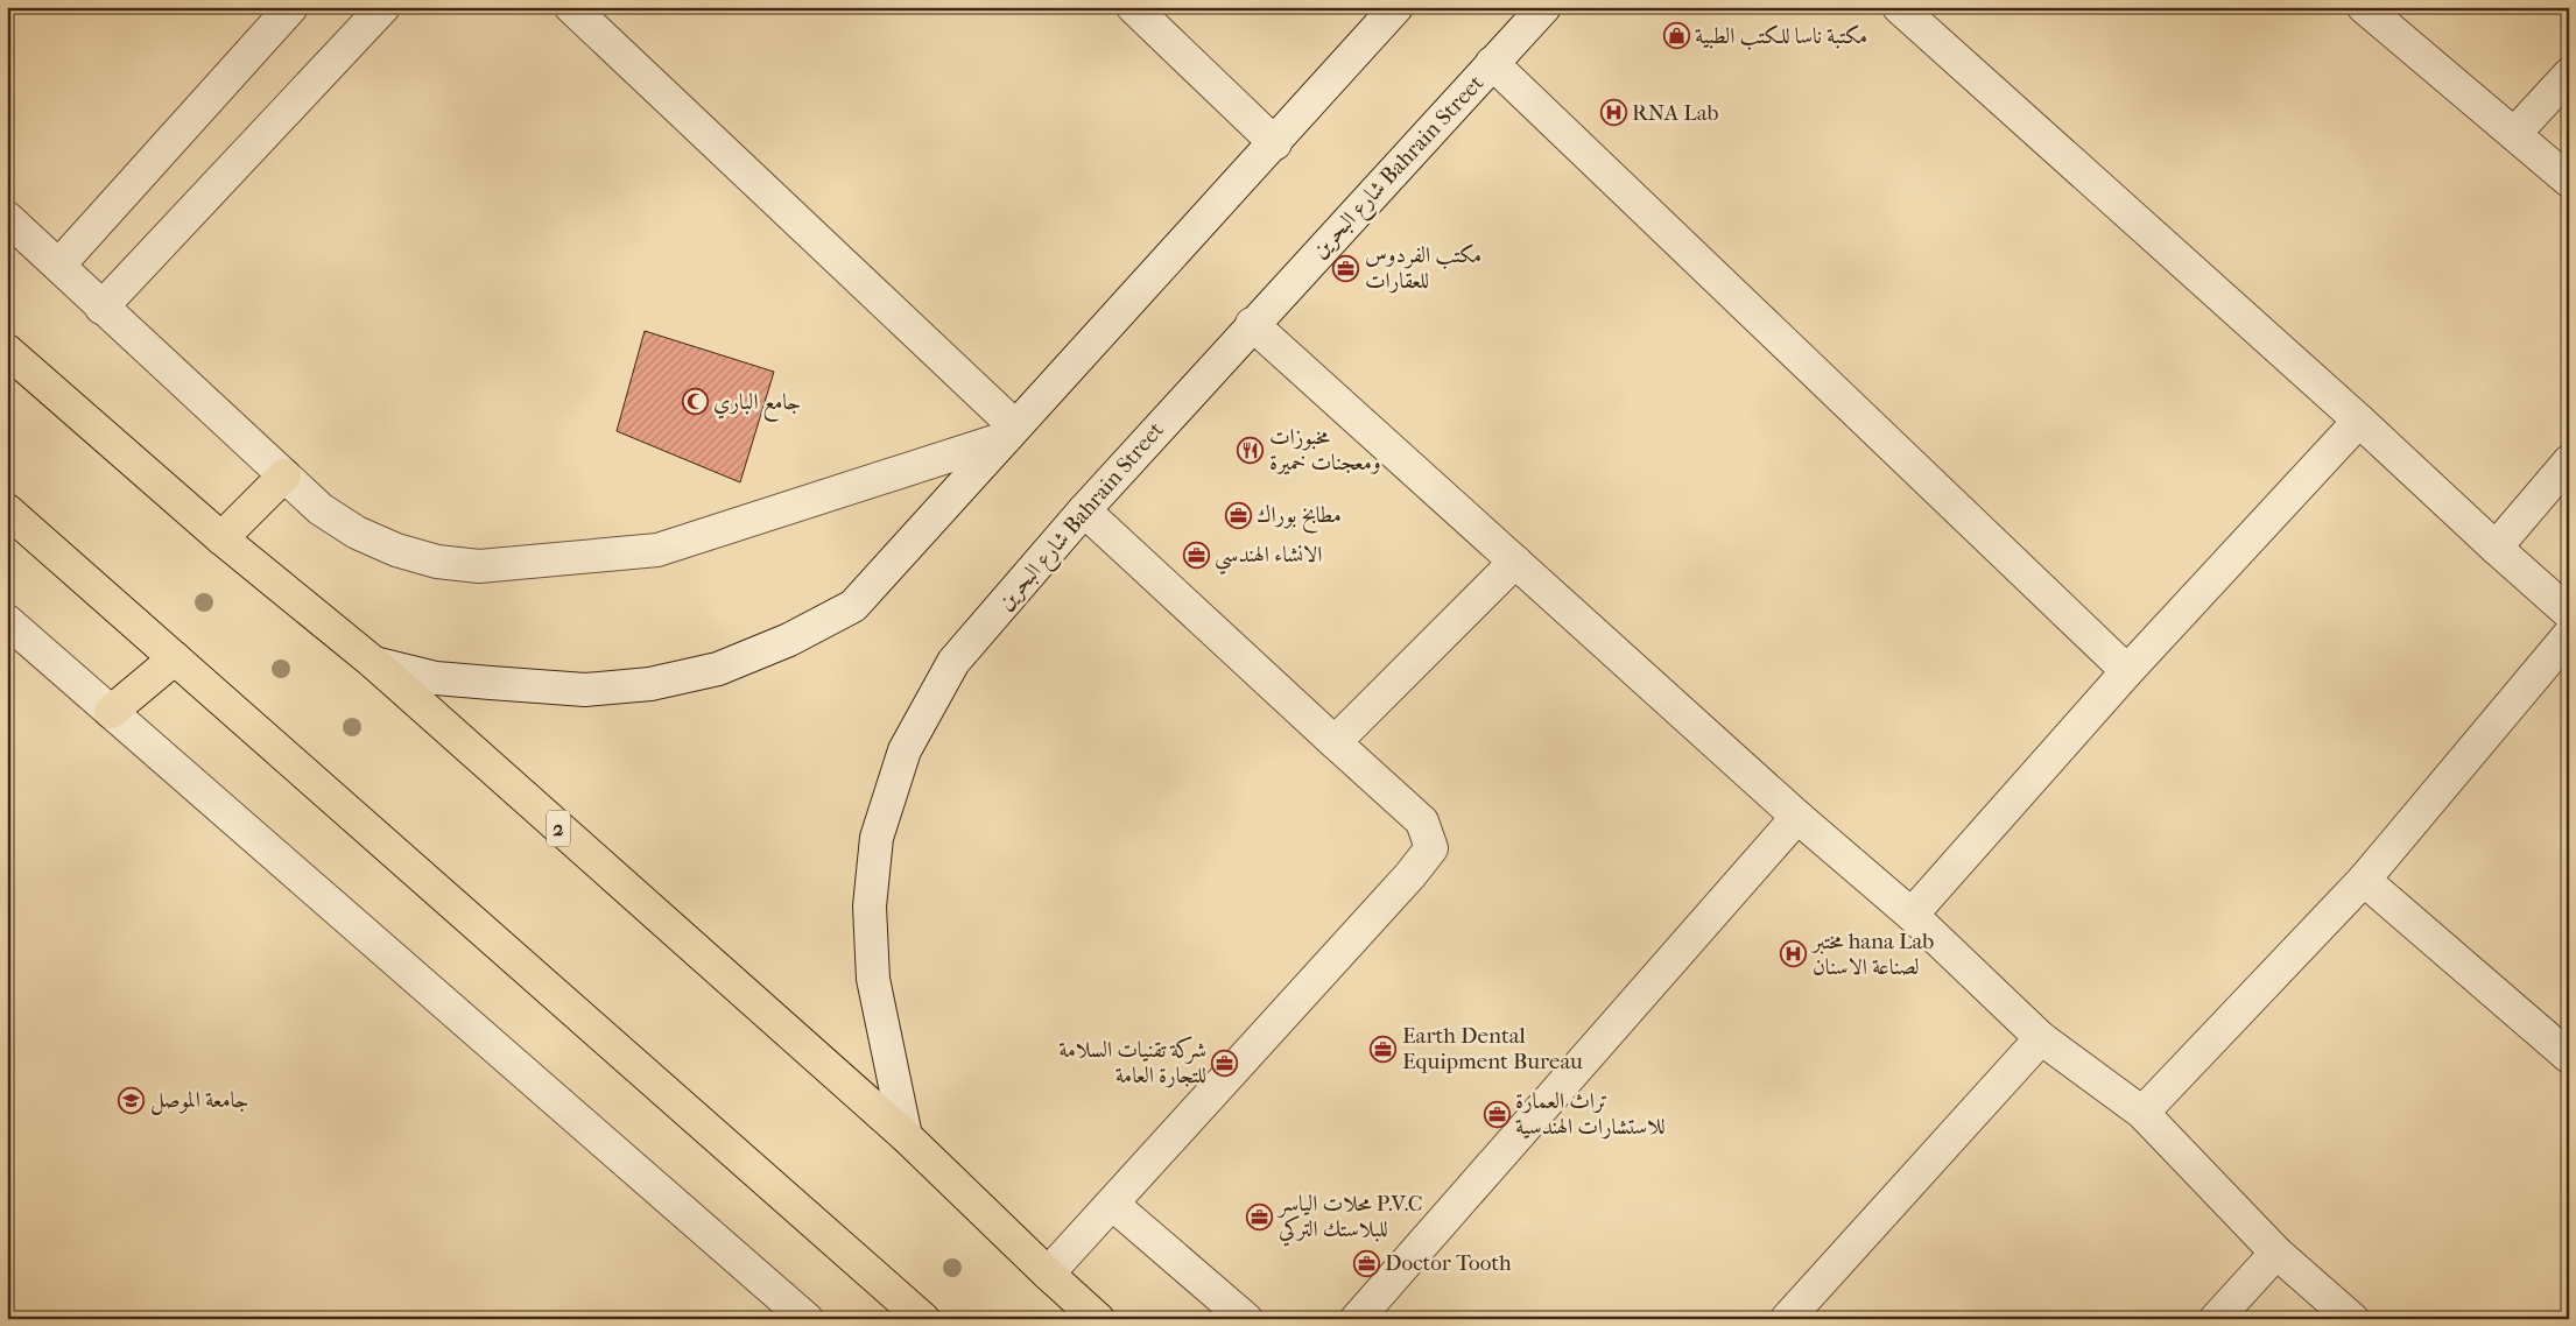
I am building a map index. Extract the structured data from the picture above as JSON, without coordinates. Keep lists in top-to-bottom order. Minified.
{"streets":{"highway":["2"],"street":["شارع البحرين Bahrain Street"]},"crossings":[["شارع البحرين Bahrain Street","2"]],"places":{"shop":["مكتبة ناسا للكتب الطبية"],"hospital":["RNA Lab","مختبر hana Lab لصناعة الاسنان"],"office":["مكتب الفردوس للعقارات","مطابخ بوراك","الانشاء الهندسي","Earth Dental Equipment Bureau","شركة تقنيات السلامة للتجارة العامة","تراث العمارة للاستشارات الهندسية","محلات الياسر P.V.C للبلاستك التركي","Doctor Tooth"],"mosque":["جامع الباري"],"restaurant":["مخبوزات ومعجنات خميرة"],"school or university":["جامعة الموصل"]}}
